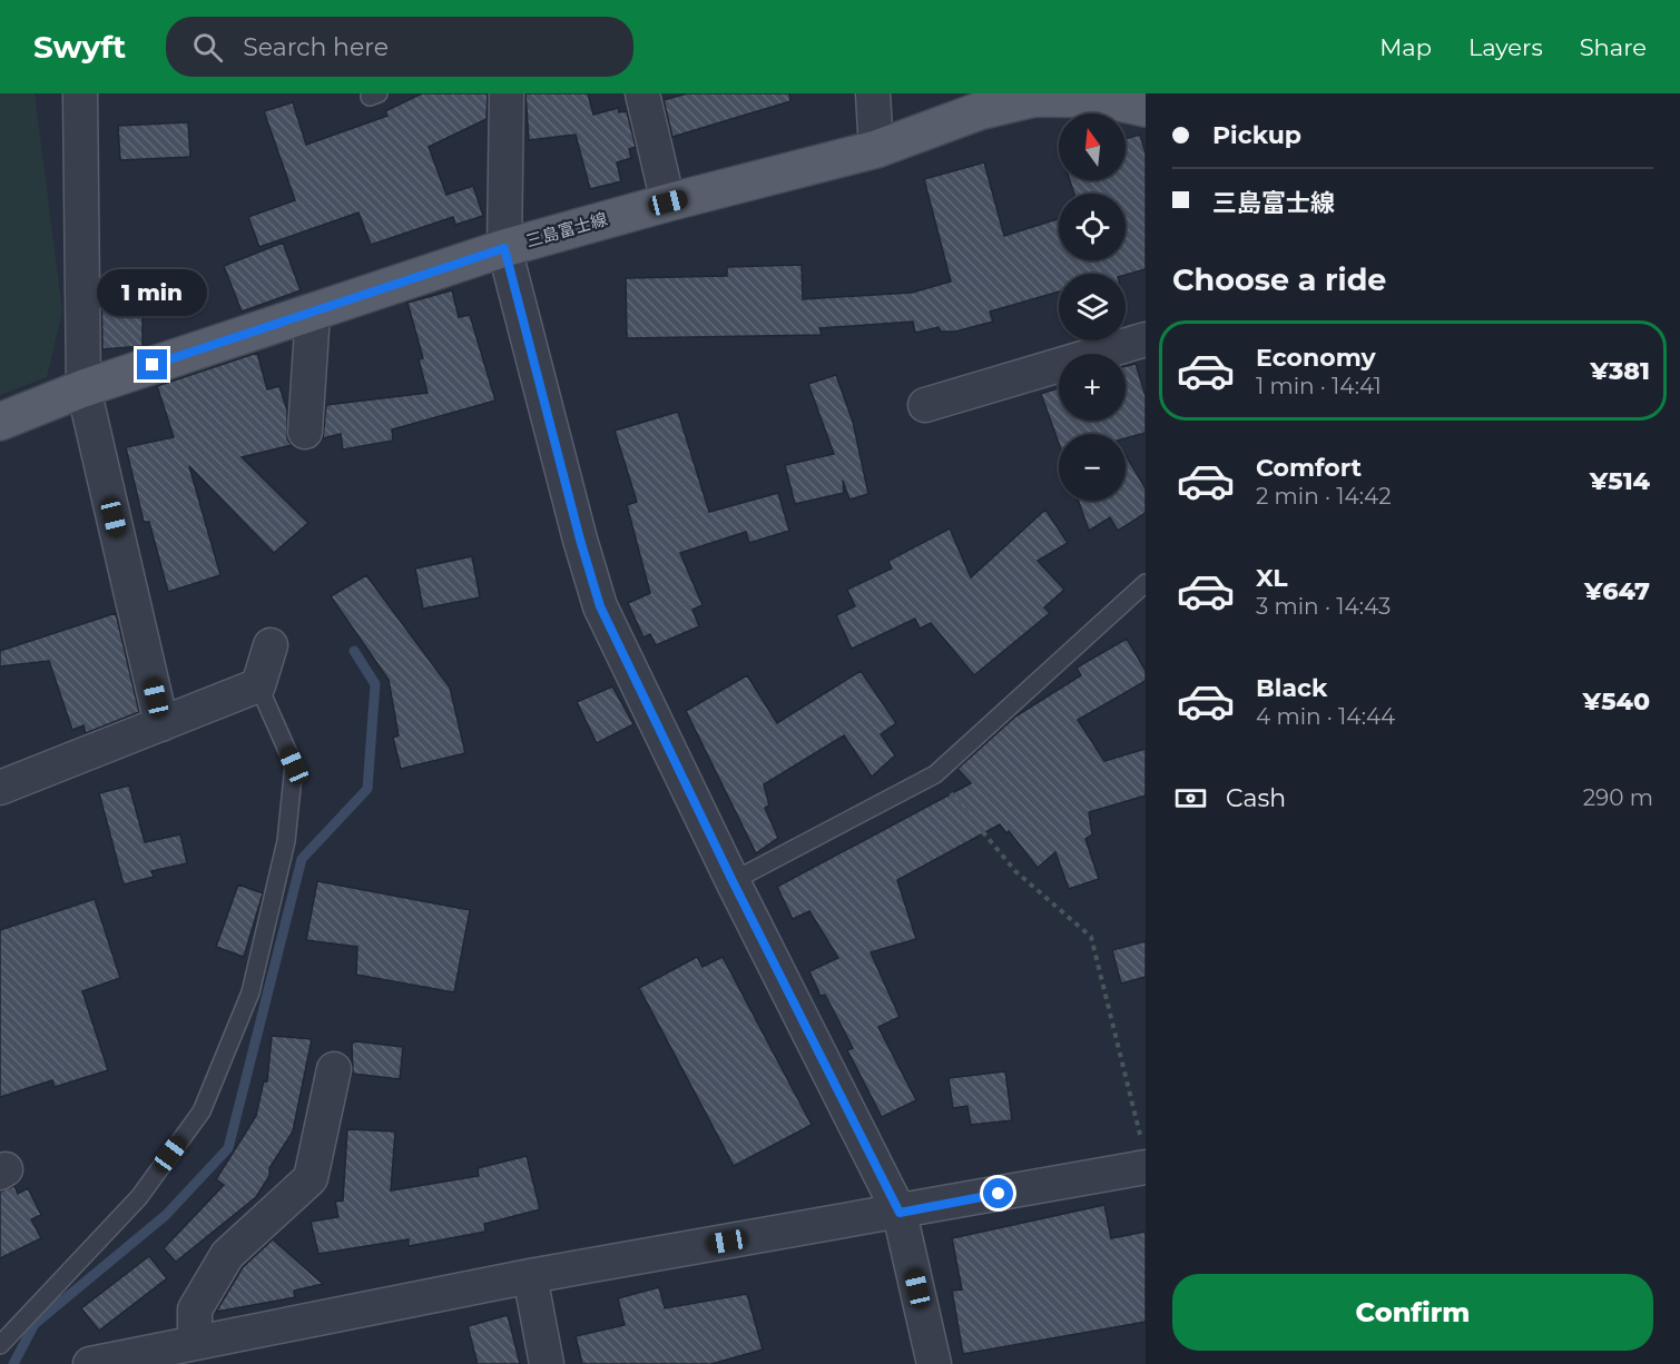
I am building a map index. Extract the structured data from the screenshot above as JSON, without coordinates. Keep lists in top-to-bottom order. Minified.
{"streets":{"main road":["三島富士線"]},"north":"top","page":{"header":"Swyft","search":"Search here","nav":["Map","Layers","Share"],"banner":["Pickup","三島富士線"],"map_buttons":["+","−"],"heading":"Choose a ride","bubble":"1 min","list":[{"name":"Economy","note":"1 min · 14:41","value":"¥381"},{"name":"Comfort","note":"2 min · 14:42","value":"¥514"},{"name":"XL","note":"3 min · 14:43","value":"¥647"},{"name":"Black","note":"4 min · 14:44","value":"¥540"}],"pay":["Cash","290 m"],"buttons":"Confirm"}}
